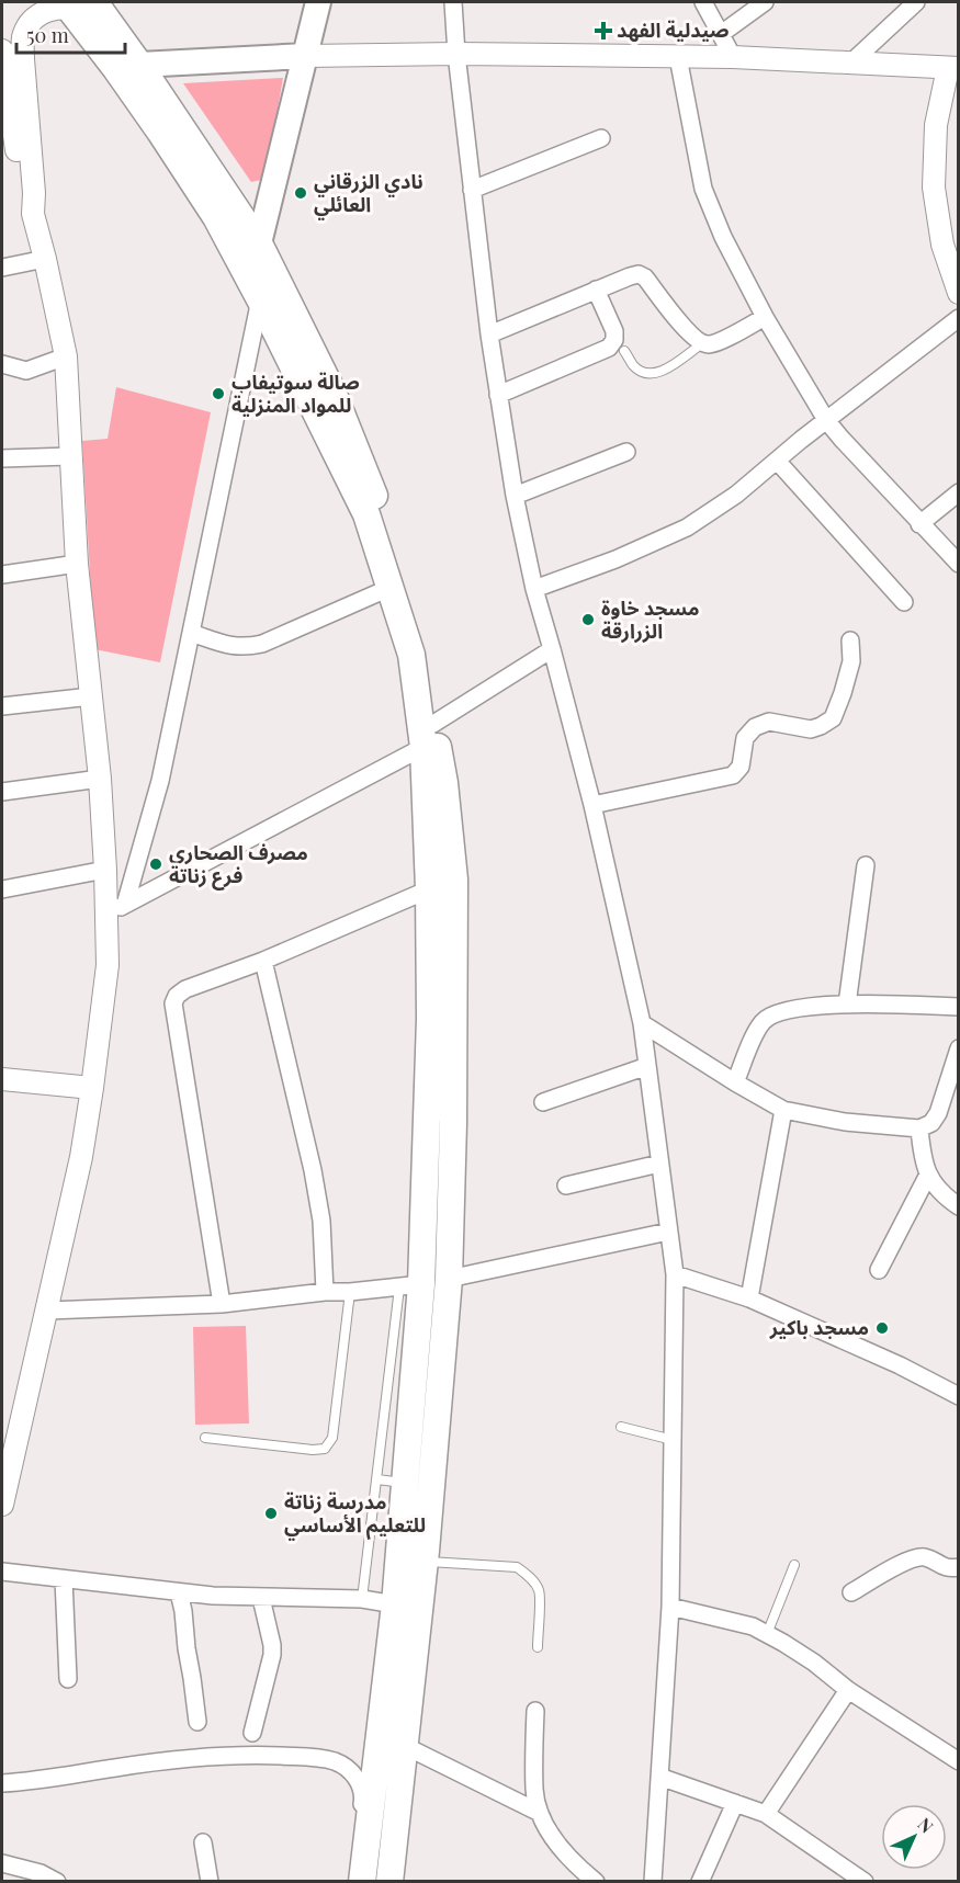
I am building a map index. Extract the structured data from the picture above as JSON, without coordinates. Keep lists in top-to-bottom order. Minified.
{"places":{"health":["صيدلية الفهد"],"other":["نادي الزرقاني العائلي","صالة سوتيفاب للمواد المنزلية","مسجد خاوة الزرارقة","مصرف الصحارى فرع زناتة","مسجد باكير","مدرسة زناتة للتعليم الأساسي"]},"scale_bar":"50 m","north":"top right"}
